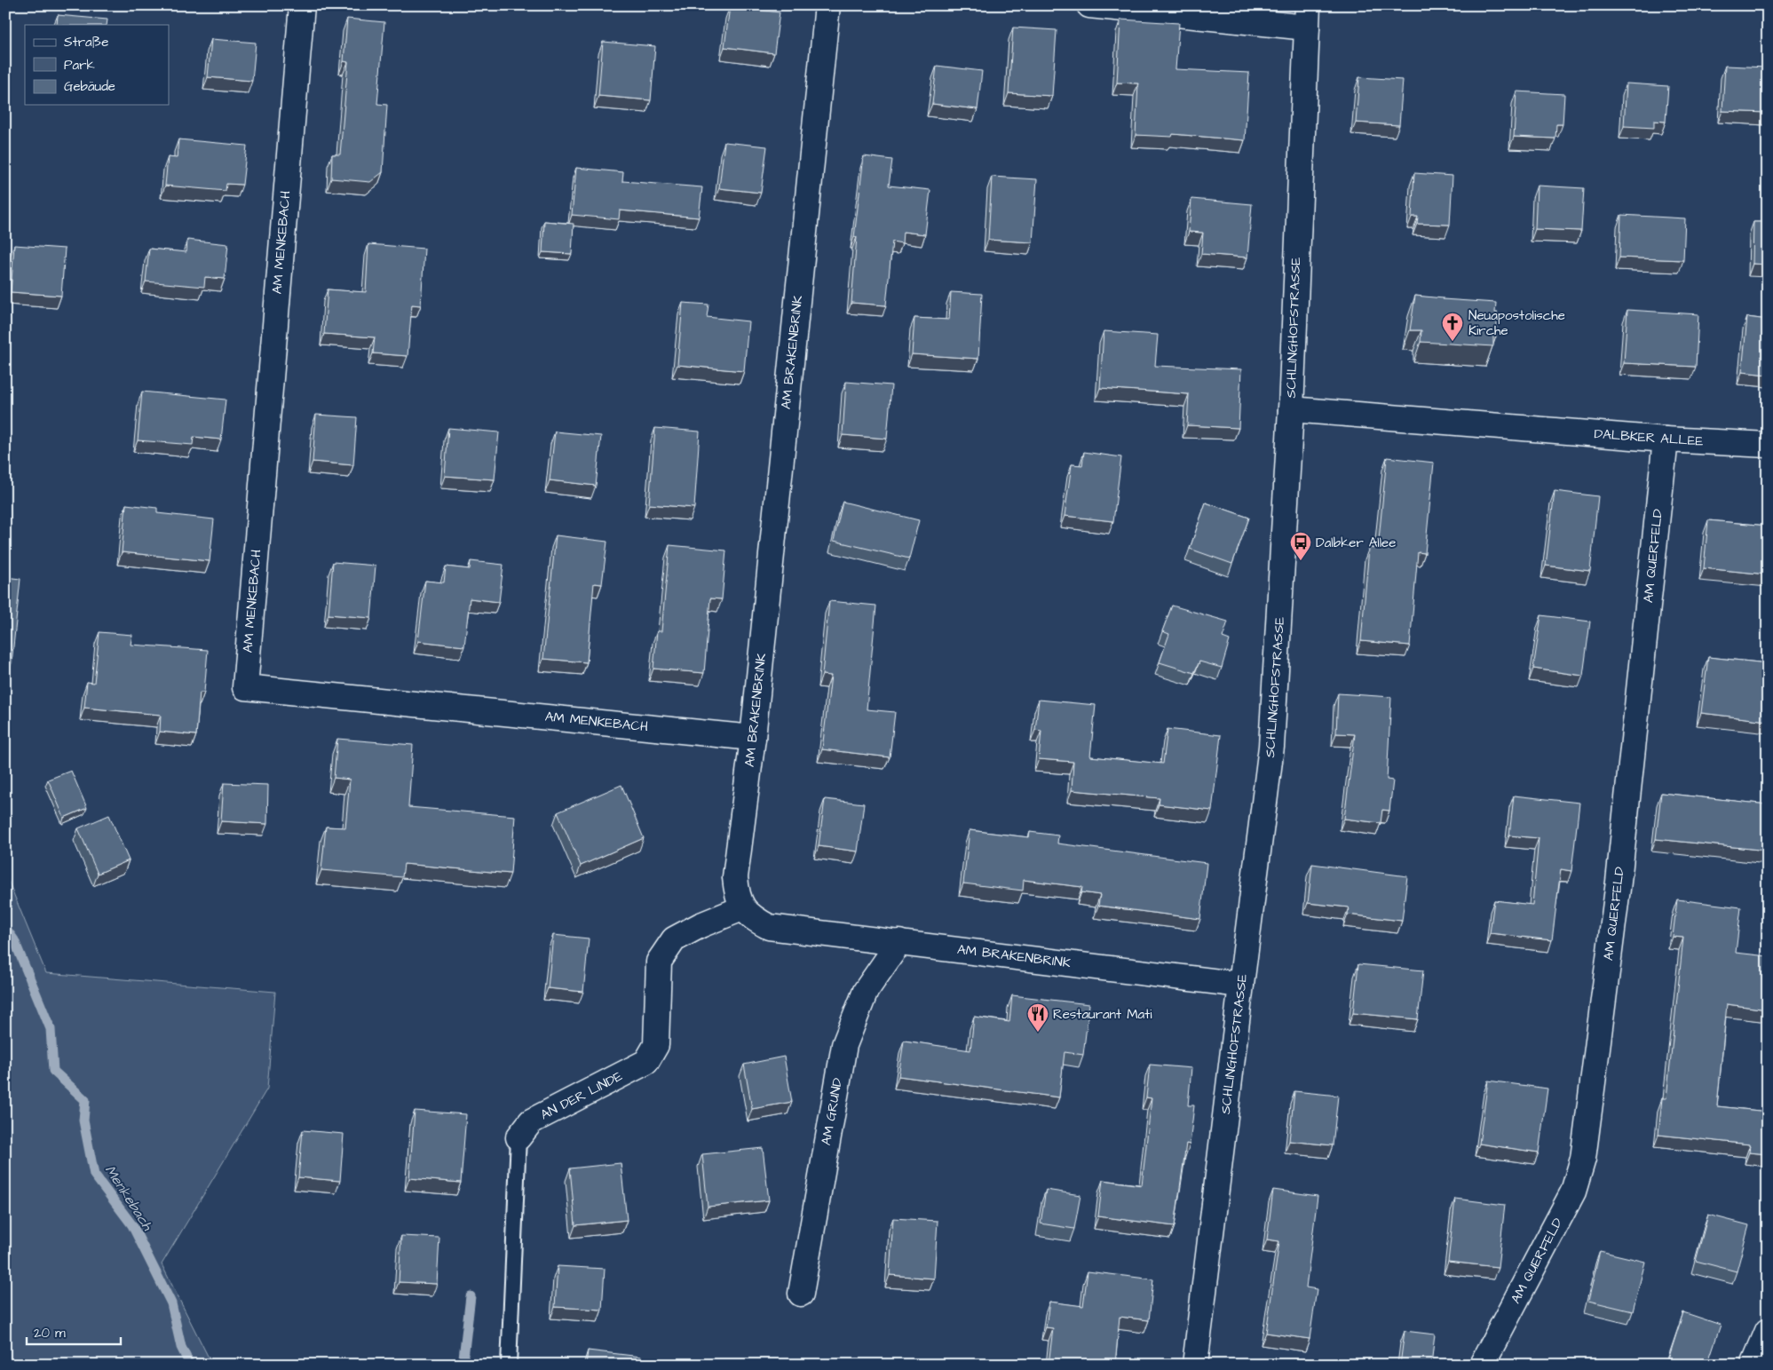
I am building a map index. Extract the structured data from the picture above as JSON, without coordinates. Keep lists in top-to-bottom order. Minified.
{"streets":{"street":["AM MENKEBACH","SCHLINGHOFSTRASSE","AM BRAKENBRINK","DALBKER ALLEE","AM QUERFELD","AN DER LINDE","AM GRUND"]},"crossings":[["AM MENKEBACH","AM BRAKENBRINK"],["SCHLINGHOFSTRASSE","AM BRAKENBRINK"],["SCHLINGHOFSTRASSE","DALBKER ALLEE"],["AM BRAKENBRINK","AN DER LINDE"],["AM BRAKENBRINK","AM GRUND"],["DALBKER ALLEE","AM QUERFELD"]],"water":["Menkebach"],"places":{"church":["Neuapostolische Kirche"],"bus stop":["Dalbker Allee"],"restaurant":["Restaurant Mati"]},"legend":["Straße","Park","Gebäude"],"scale_bar":"20 m"}
